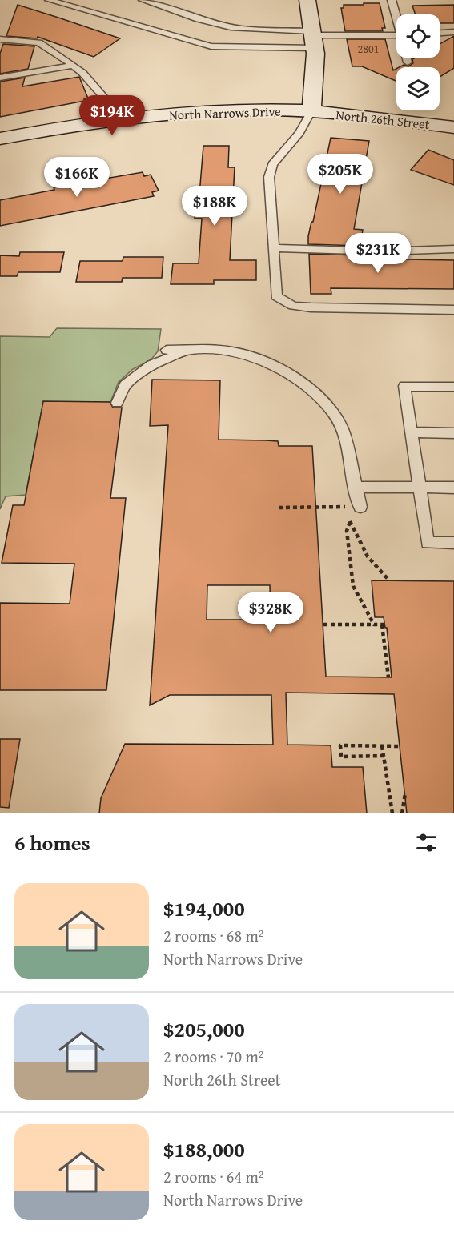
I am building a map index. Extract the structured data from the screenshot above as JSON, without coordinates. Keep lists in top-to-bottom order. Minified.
{"streets":{"street":["North Narrows Drive","North 26th Street"]},"crossings":[["North Narrows Drive","North 26th Street"]],"house_numbers":["2801"],"page":{"price":["$194K","$205K","$166K","$188K","$231K","$328K"],"heading":"6 homes","list":[{"name":"$194,000","note":"2 rooms · 68 m² · North Narrows Drive"},{"name":"$205,000","note":"2 rooms · 70 m² · North 26th Street"},{"name":"$188,000","note":"2 rooms · 64 m² · North Narrows Drive"}]}}
